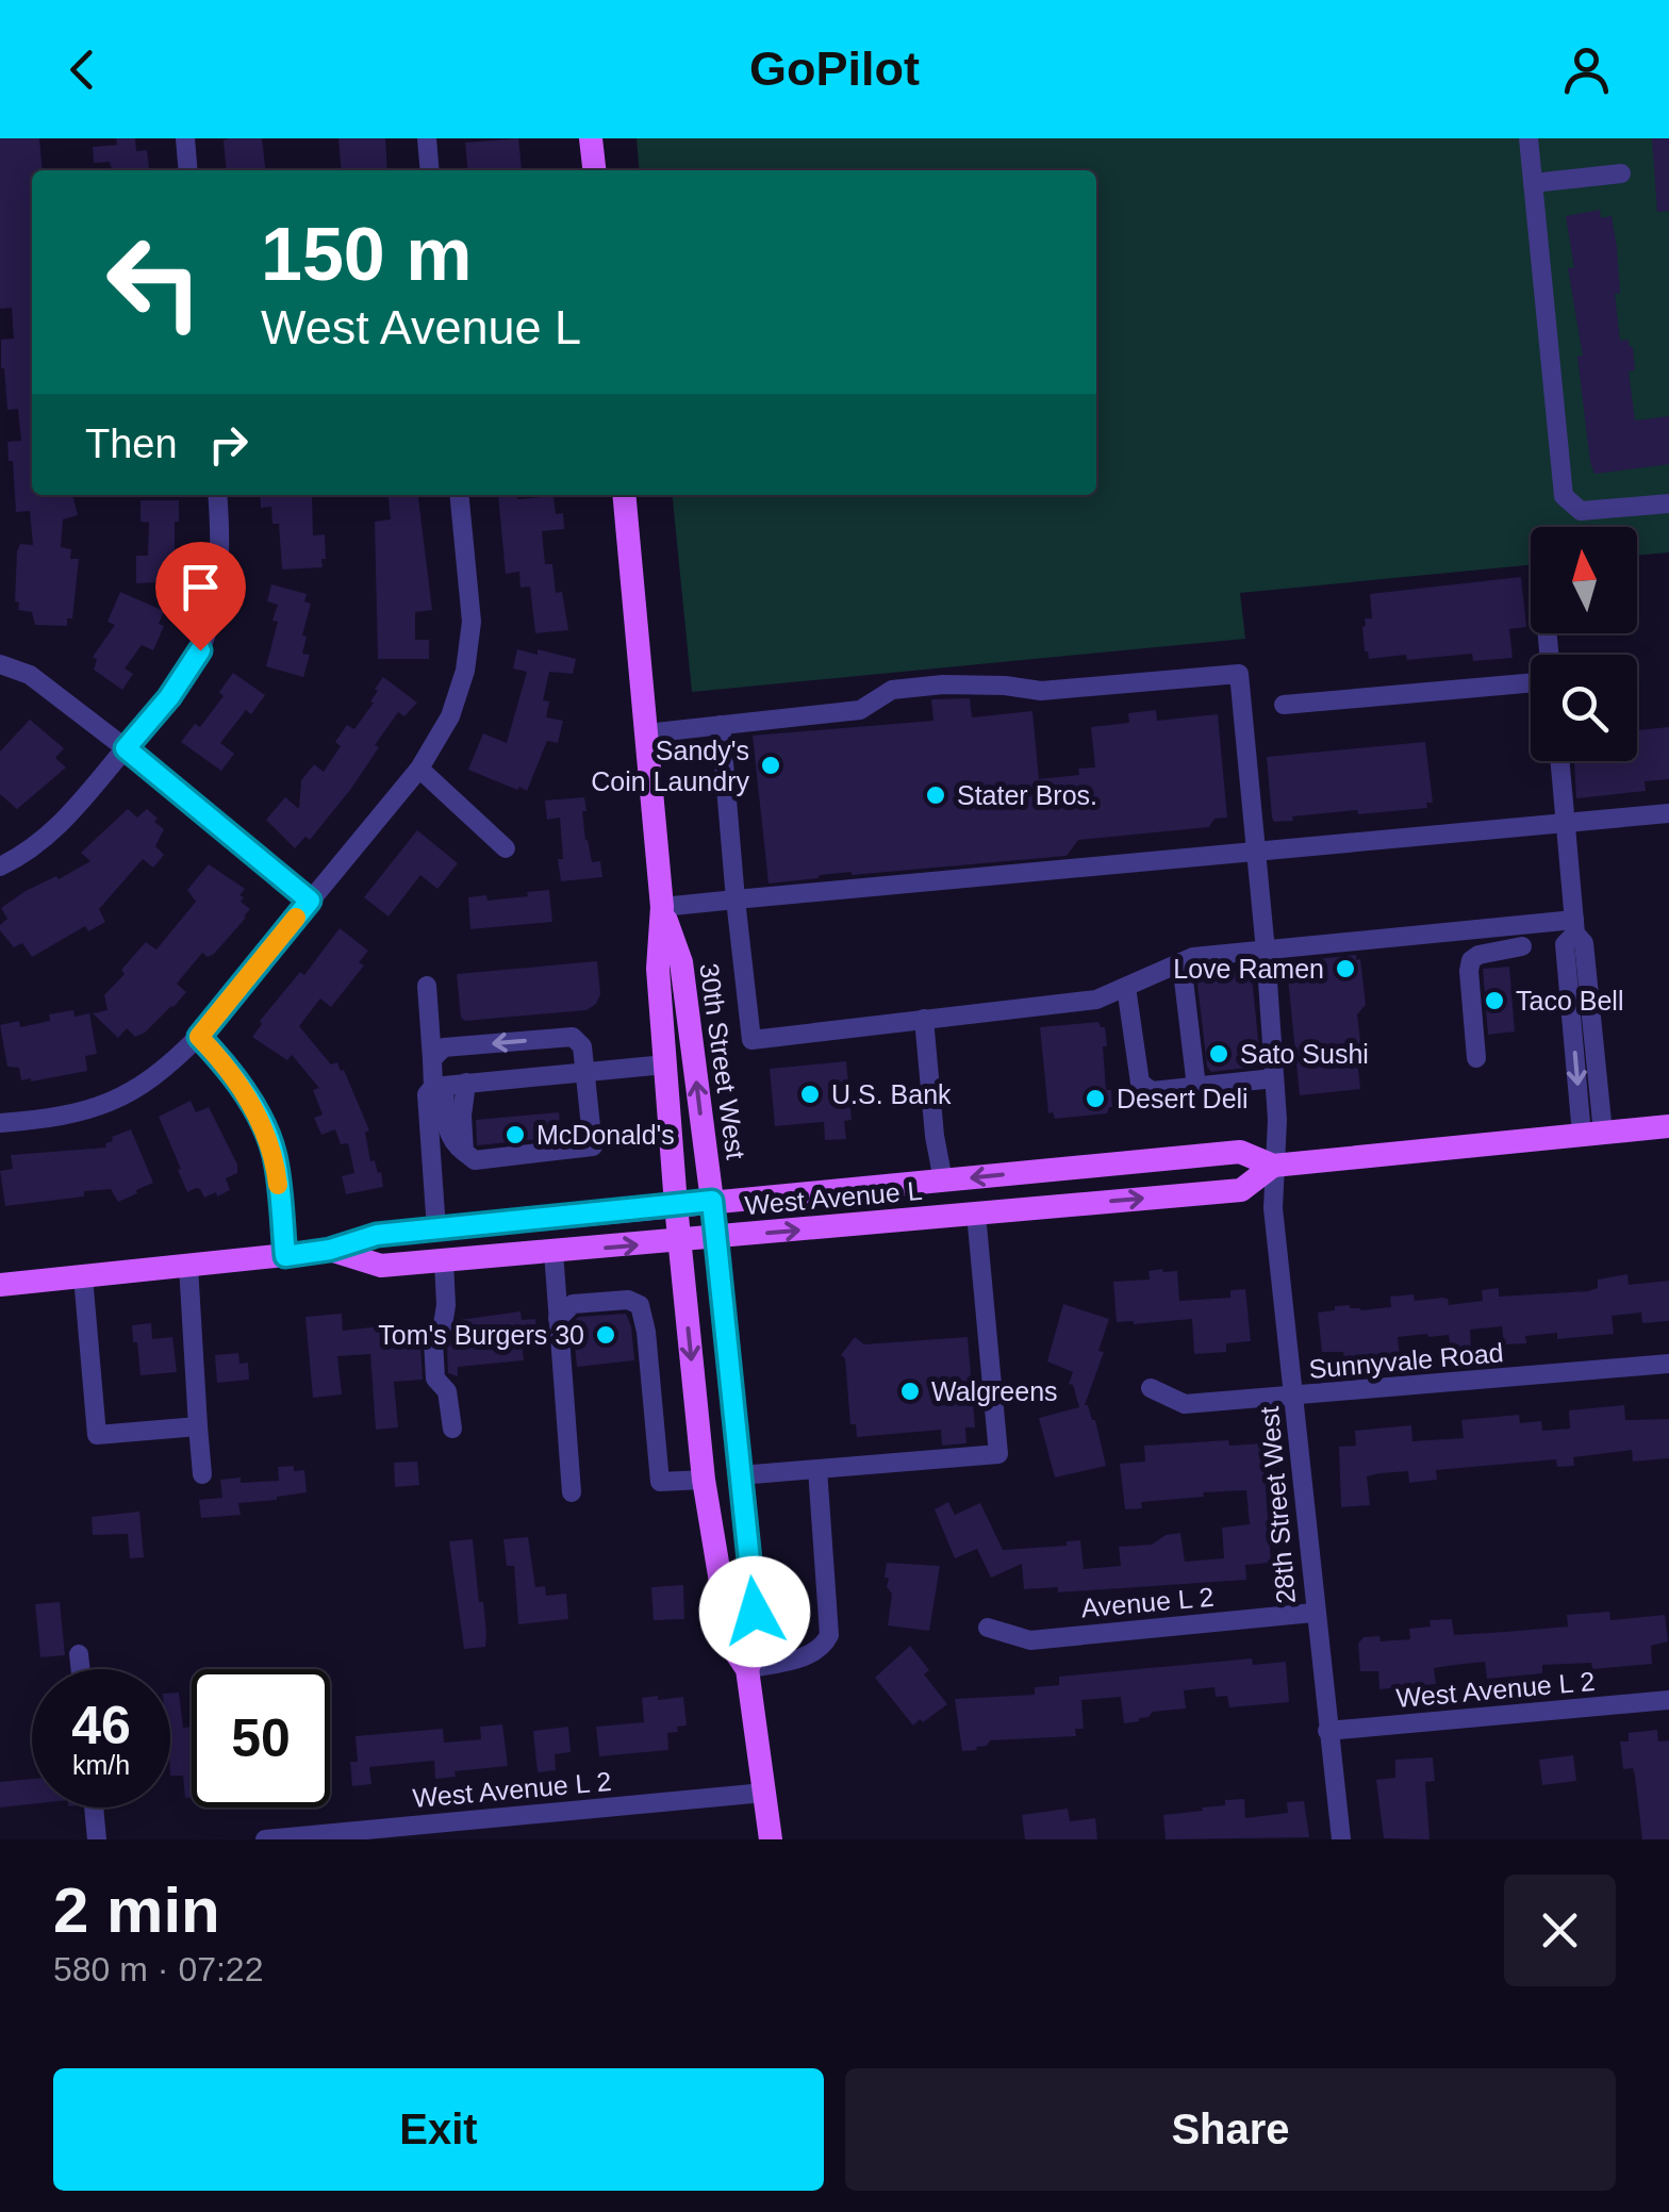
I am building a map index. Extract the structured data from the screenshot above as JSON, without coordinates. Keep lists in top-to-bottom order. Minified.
{"streets":{"main road":["30th Street West","West Avenue L"],"street":["Sunnyvale Road","28th Street West","Avenue L 2","West Avenue L 2"]},"crossings":[["30th Street West","West Avenue L"],["30th Street West","West Avenue L 2"],["West Avenue L","28th Street West"],["Sunnyvale Road","28th Street West"],["28th Street West","Avenue L 2"],["28th Street West","West Avenue L 2"]],"places":["Sandy's Coin Laundry","Stater Bros.","Love Ramen","Taco Bell","Sato Sushi","U.S. Bank","Desert Deli","McDonald's","Tom's Burgers 30","Walgreens"],"north":"top","page":{"header":"GoPilot","turn":["150 m","West Avenue L"],"then":"Then","speed":"46 km/h","limit":"50","heading":["2 min","580 m · 07:22"],"buttons":["Exit","Share"]}}
